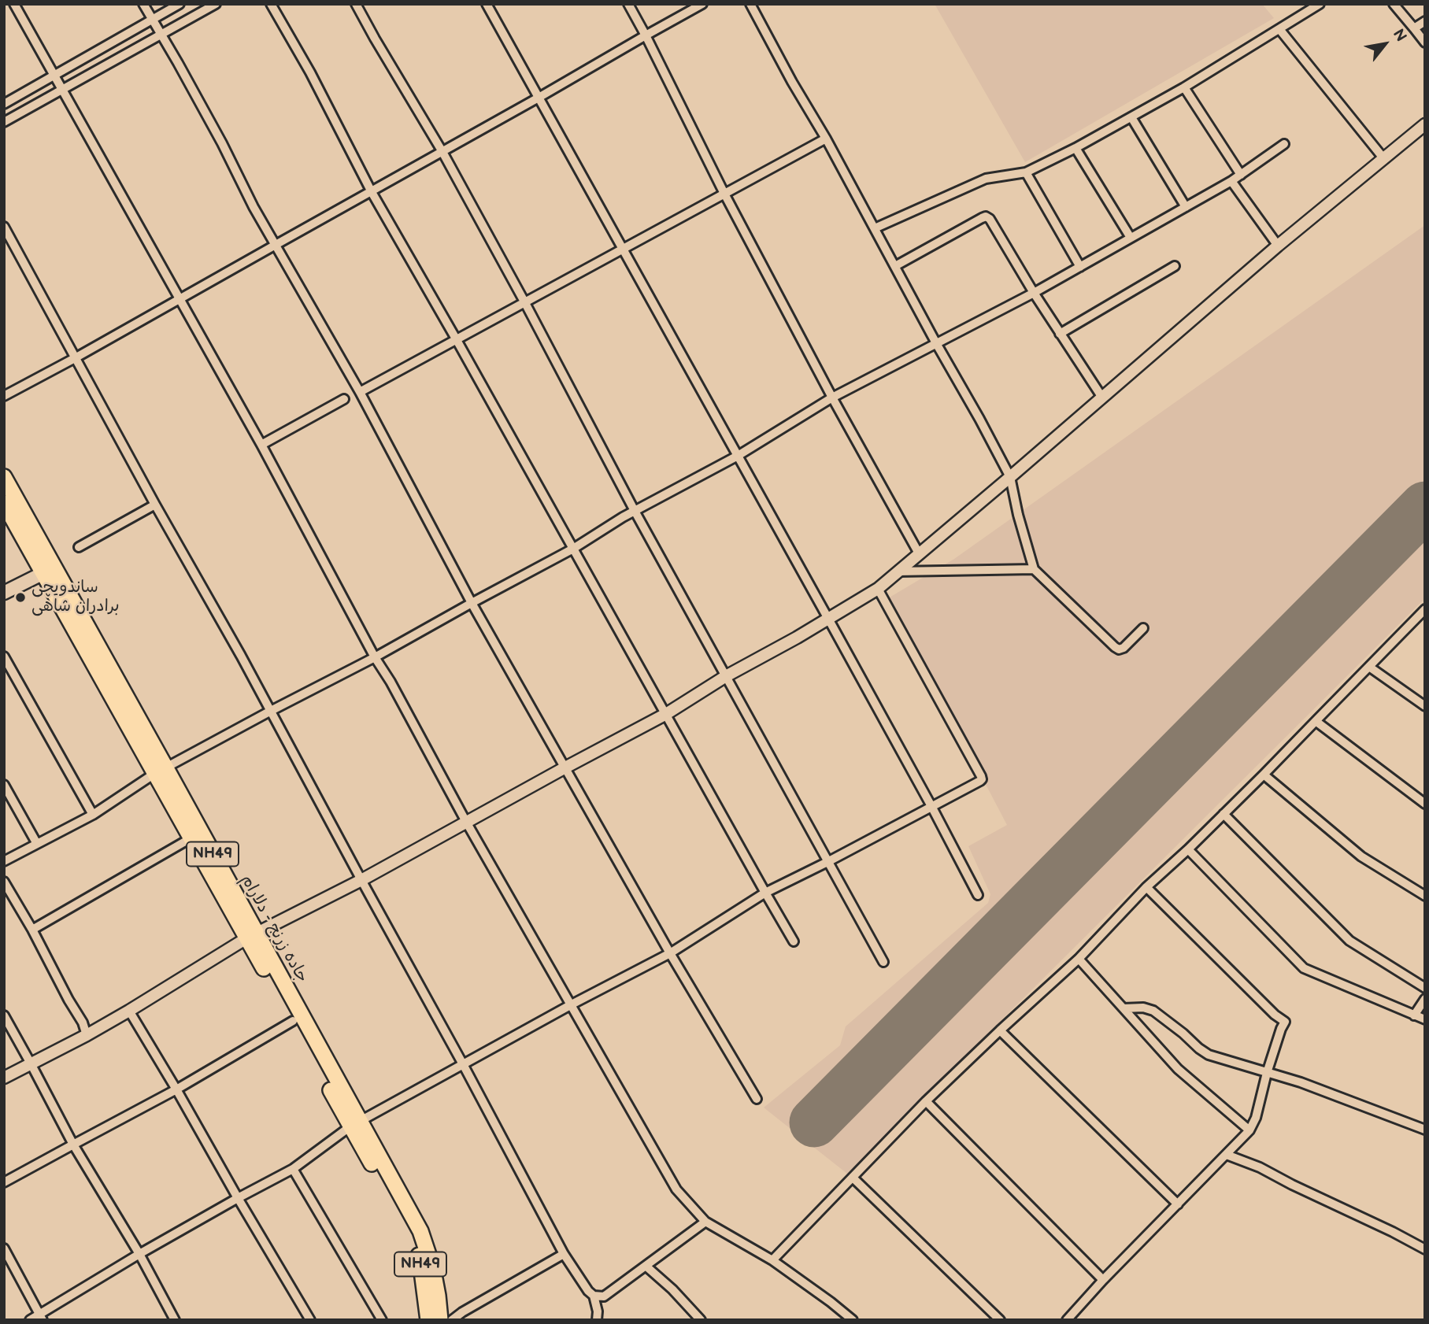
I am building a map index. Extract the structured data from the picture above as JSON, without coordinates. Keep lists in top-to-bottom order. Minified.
{"streets":{"highway":["NH49","جاده زرنج - دلارام"]},"places":["ساندویچی برادران شاهی"],"north":"top right"}
